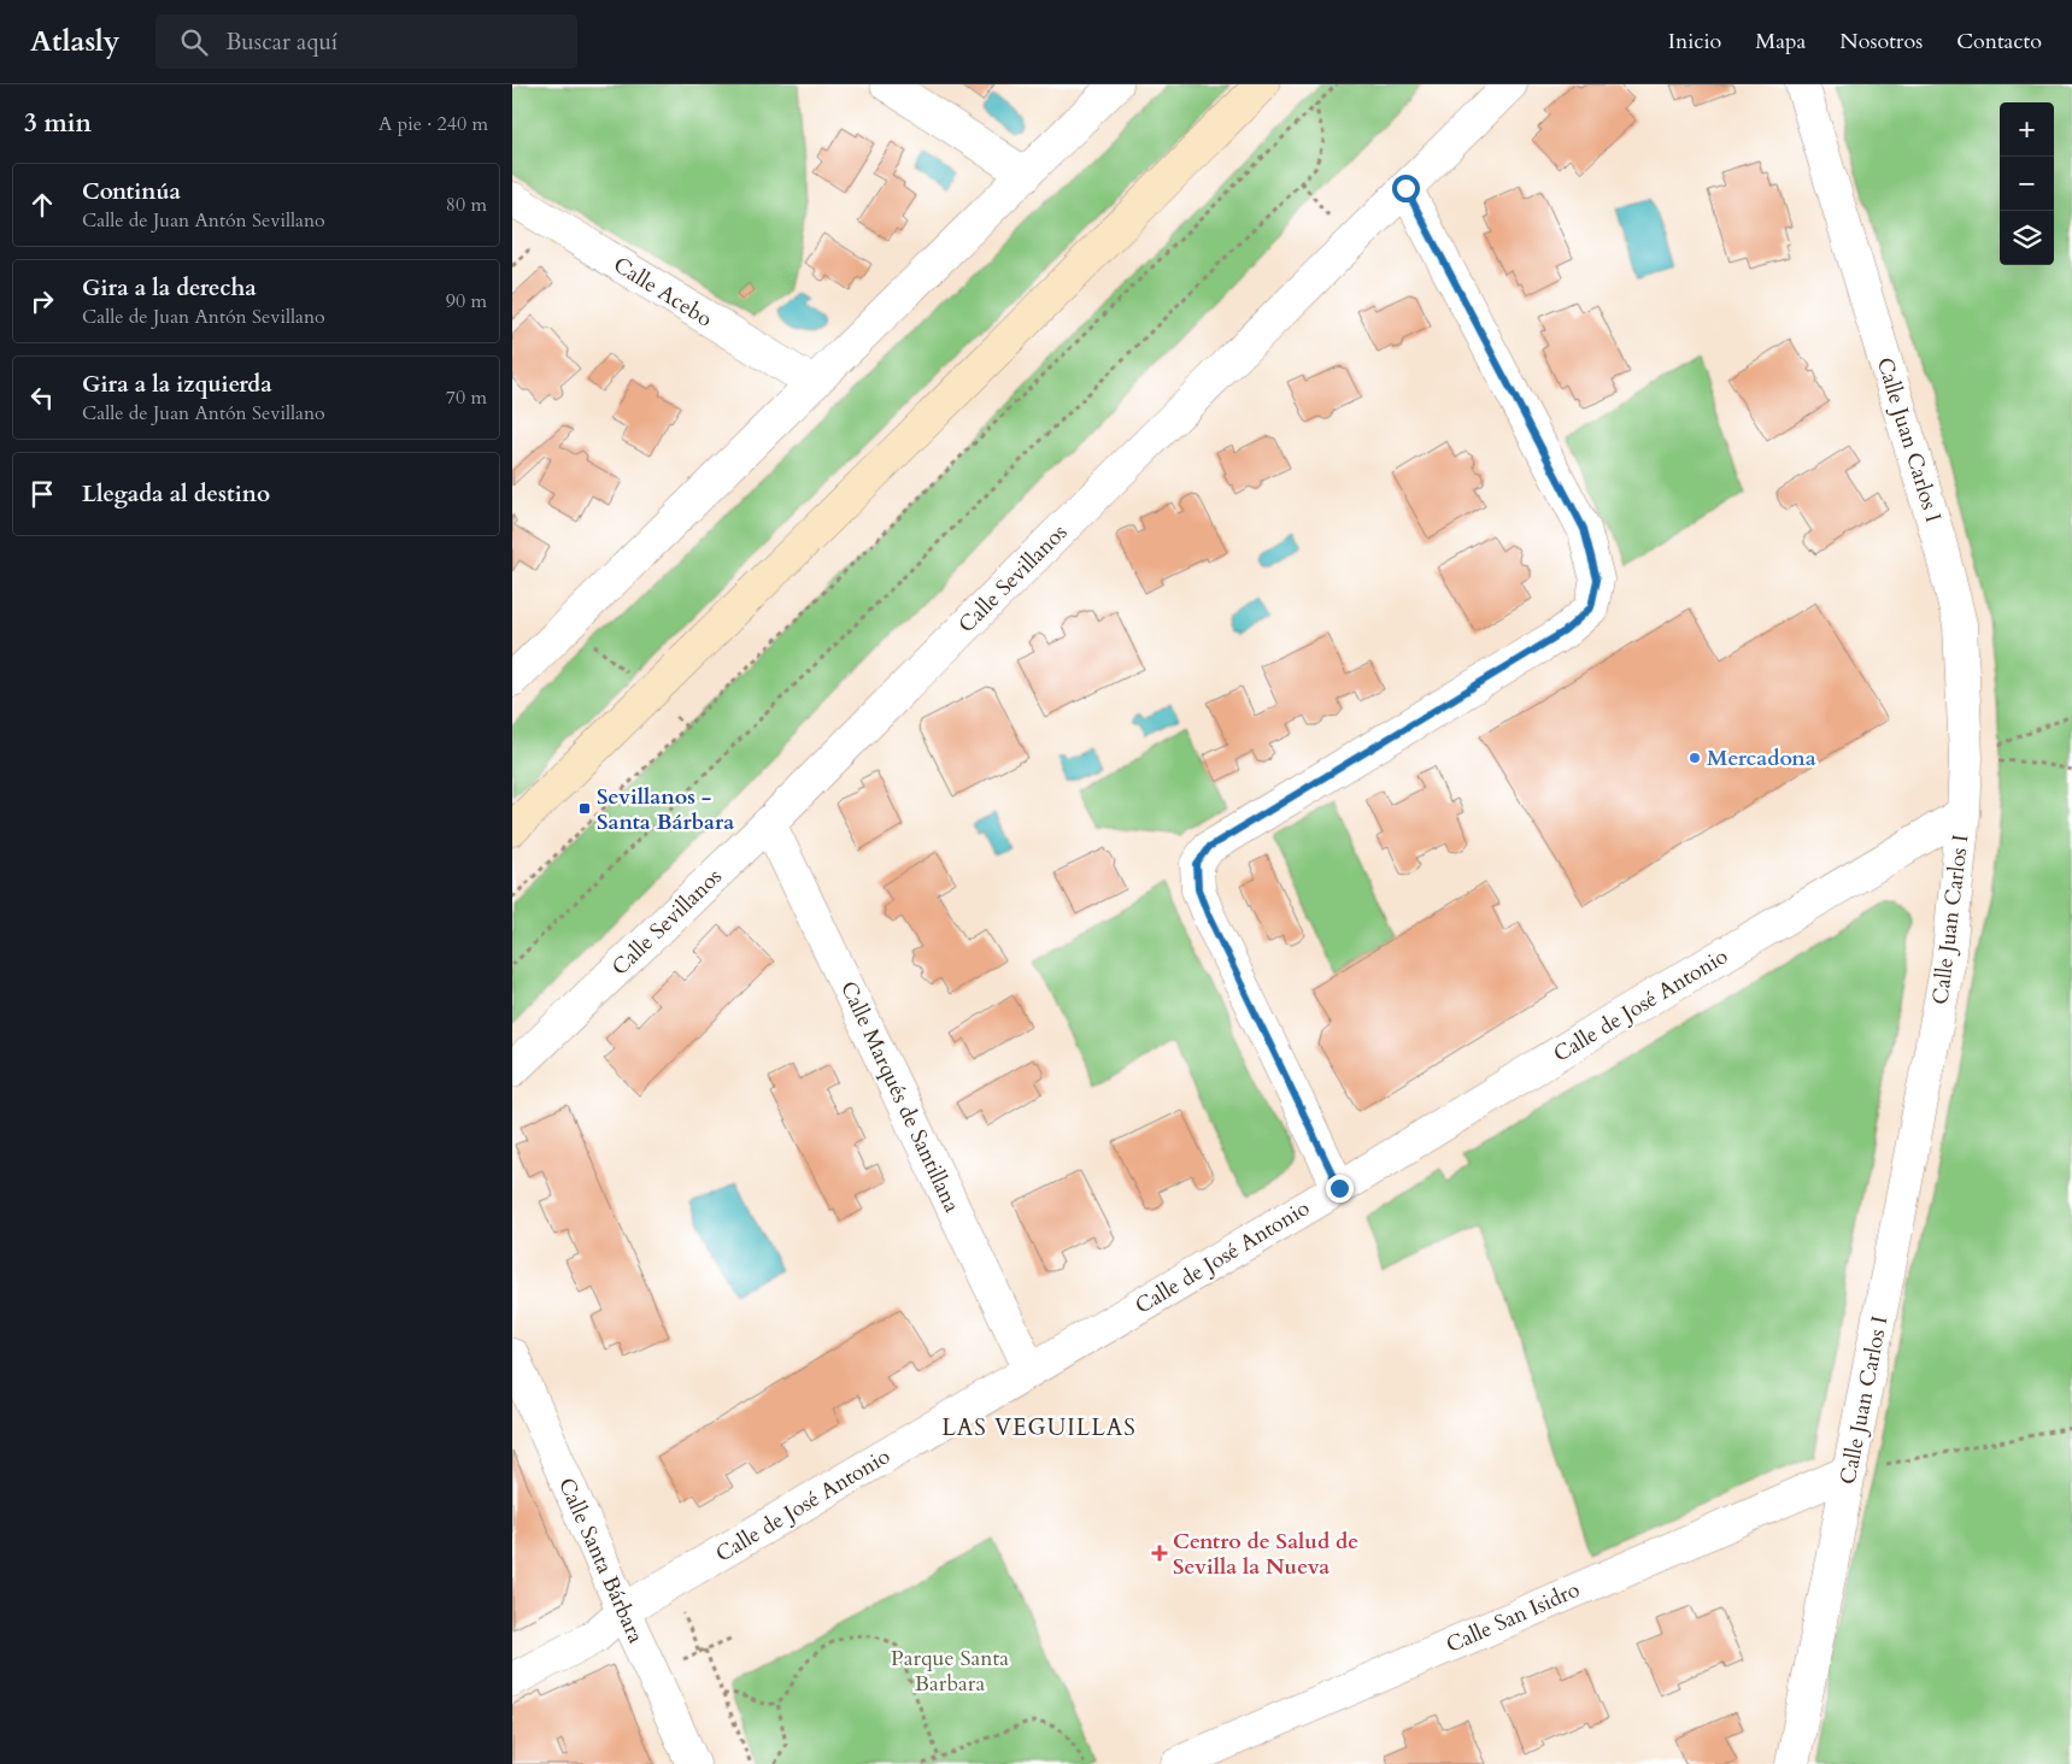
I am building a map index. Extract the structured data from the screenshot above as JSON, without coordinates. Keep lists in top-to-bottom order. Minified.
{"streets":{"street":["Calle Acebo","Calle Juan Carlos I","Calle Sevillanos","Calle de José Antonio","Calle Marqués de Santillana","Calle Santa Bárbara","Calle San Isidro"]},"crossings":[["Calle Juan Carlos I","Calle de José Antonio"],["Calle Juan Carlos I","Calle San Isidro"],["Calle Sevillanos","Calle Marqués de Santillana"],["Calle de José Antonio","Calle Marqués de Santillana"],["Calle de José Antonio","Calle Santa Bárbara"]],"districts":["LAS VEGUILLAS"],"parks":["Parque Santa Barbara"],"places":{"other":["Mercadona"],"transit":["Sevillanos - Santa Bárbara"],"health":["Centro de Salud de Sevilla la Nueva"]},"page":{"header":"Atlasly","search":"Buscar aquí","nav":["Inicio","Mapa","Nosotros","Contacto"],"heading":["3 min","A pie · 240 m"],"map_buttons":["+","−"],"list":[["Continúa","Calle de Juan Antón Sevillano","80 m"],["Gira a la derecha","Calle de Juan Antón Sevillano","90 m"],["Gira a la izquierda","Calle de Juan Antón Sevillano","70 m"],"Llegada al destino"]}}
